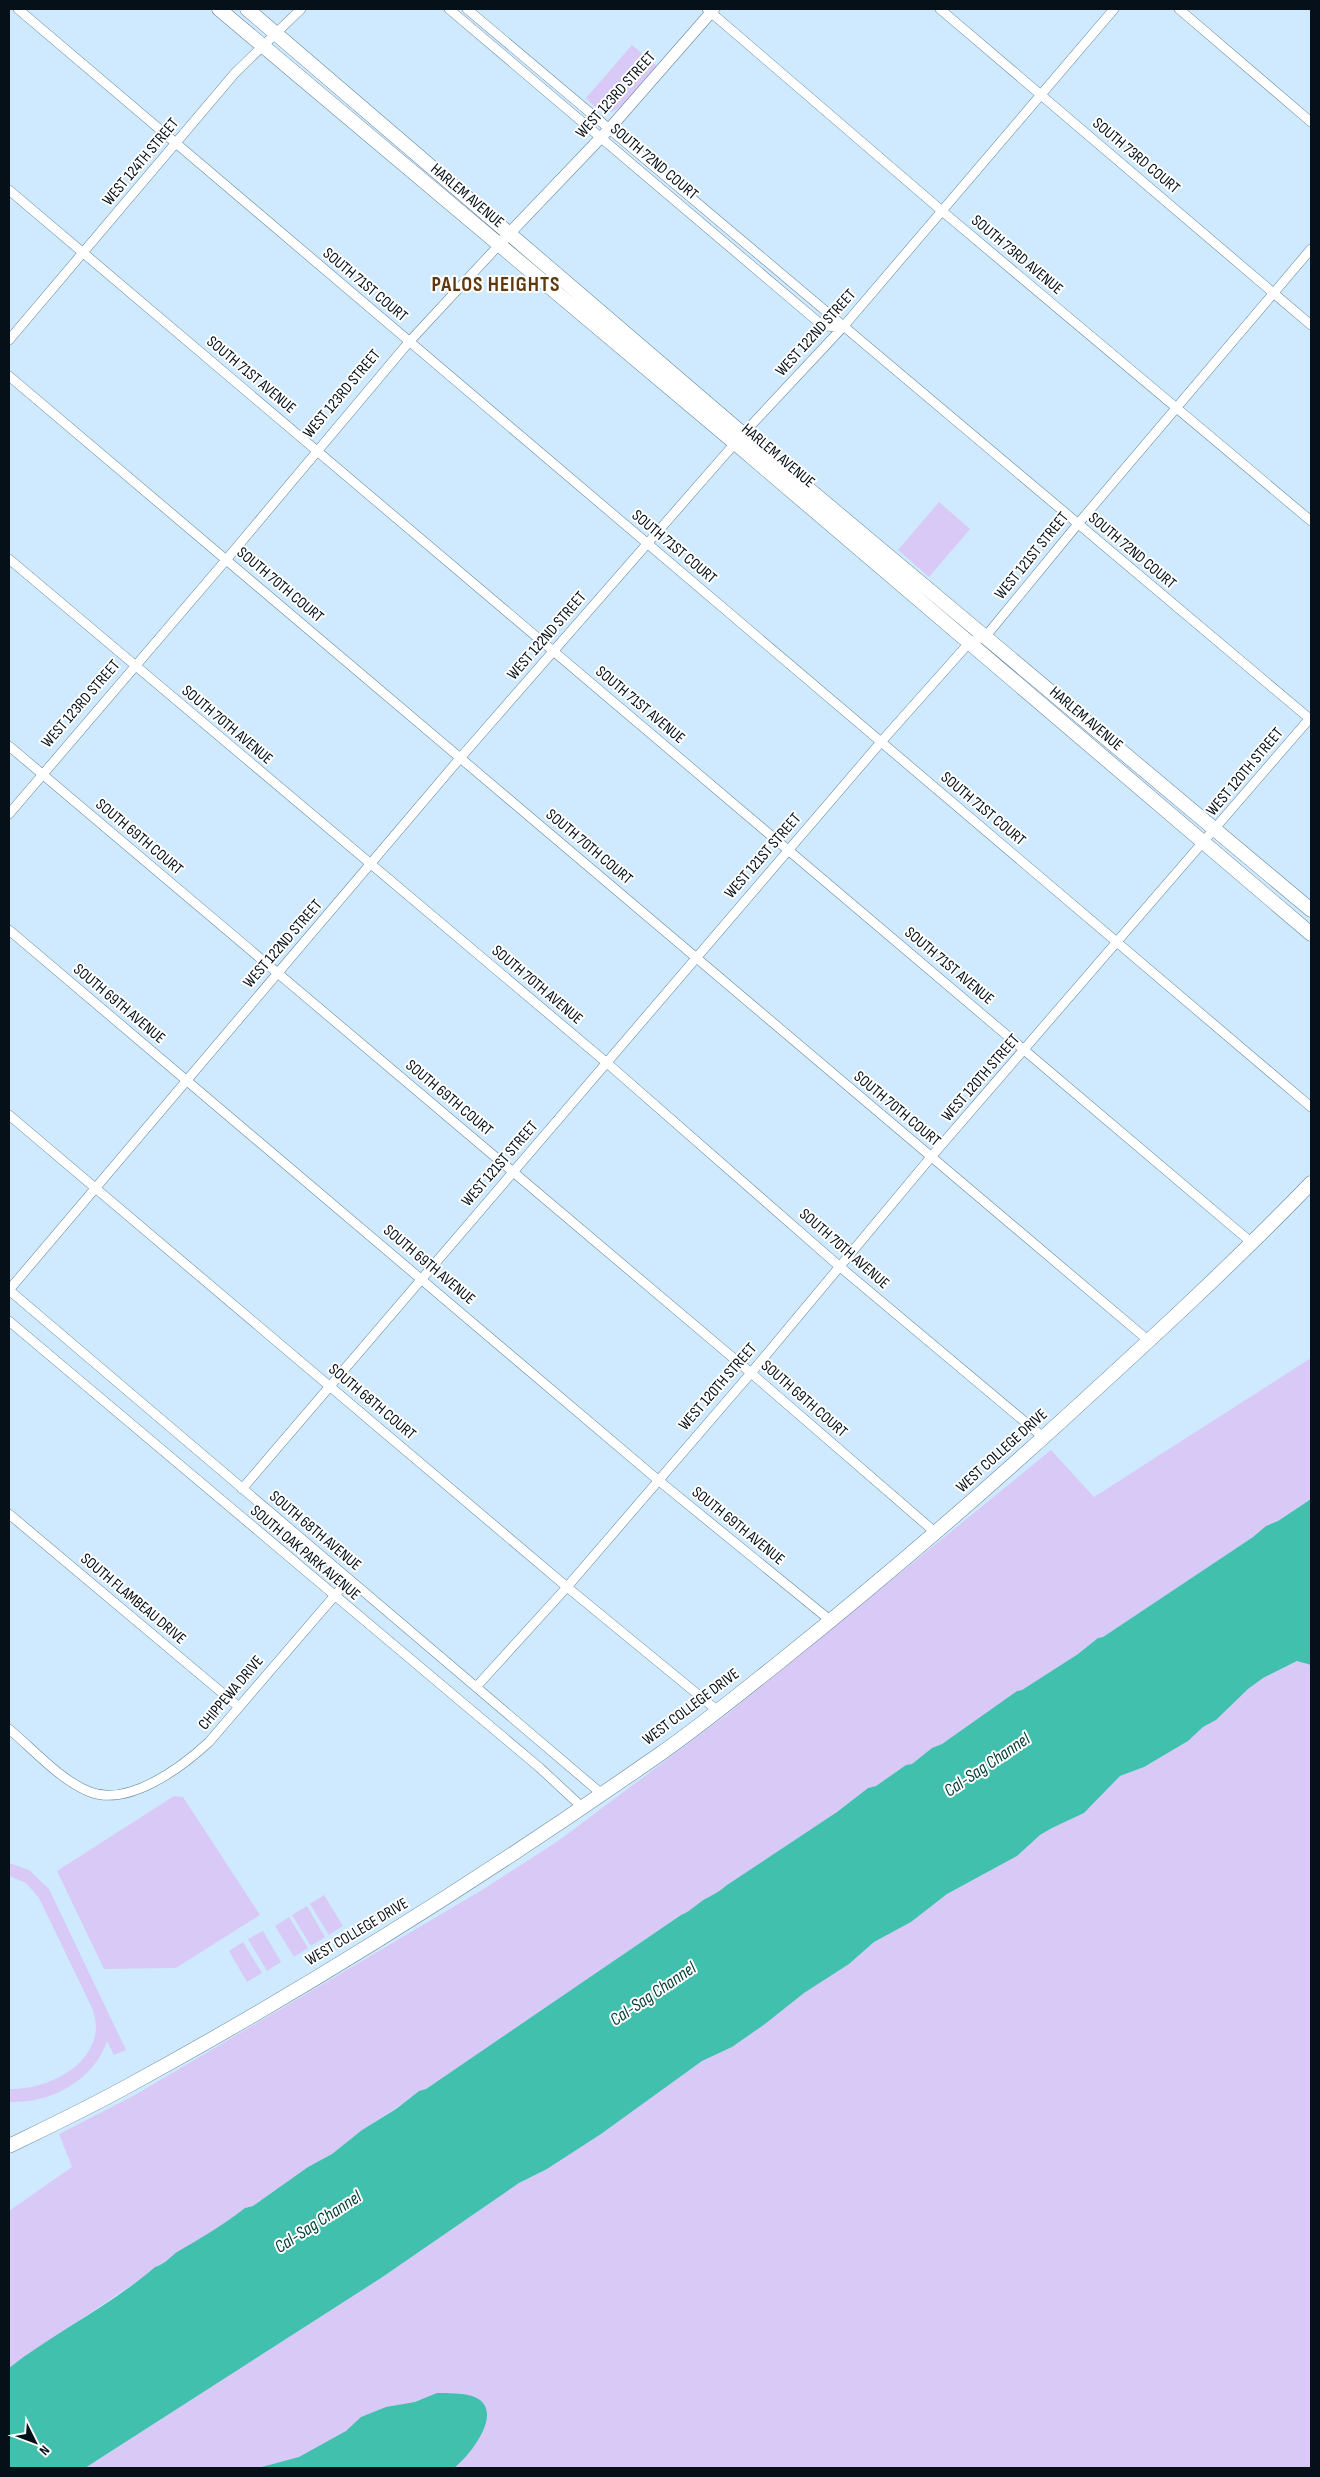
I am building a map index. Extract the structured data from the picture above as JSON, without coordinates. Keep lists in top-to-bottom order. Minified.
{"streets":{"main road":["HARLEM AVENUE","WEST COLLEGE DRIVE"],"street":["WEST 123RD STREET","SOUTH 73RD COURT","WEST 124TH STREET","SOUTH 72ND COURT","SOUTH 73RD AVENUE","SOUTH 71ST COURT","WEST 122ND STREET","SOUTH 71ST AVENUE","WEST 121ST STREET","SOUTH 70TH COURT","SOUTH 70TH AVENUE","WEST 120TH STREET","SOUTH 69TH COURT","SOUTH 69TH AVENUE","SOUTH 68TH COURT","SOUTH 68TH AVENUE","SOUTH OAK PARK AVENUE","SOUTH FLAMBEAU DRIVE","CHIPPEWA DRIVE"]},"crossings":[["WEST 123RD STREET","SOUTH 72ND COURT"],["WEST 123RD STREET","HARLEM AVENUE"],["WEST 123RD STREET","SOUTH 73RD AVENUE"],["WEST 123RD STREET","SOUTH 71ST COURT"],["WEST 123RD STREET","SOUTH 71ST AVENUE"],["WEST 123RD STREET","SOUTH 70TH COURT"],["WEST 123RD STREET","SOUTH 70TH AVENUE"],["WEST 123RD STREET","SOUTH 69TH COURT"],["SOUTH 73RD COURT","WEST 122ND STREET"],["SOUTH 73RD COURT","WEST 121ST STREET"],["WEST 124TH STREET","HARLEM AVENUE"],["WEST 124TH STREET","SOUTH 71ST COURT"],["WEST 124TH STREET","SOUTH 71ST AVENUE"],["SOUTH 72ND COURT","WEST 122ND STREET"],["SOUTH 72ND COURT","WEST 121ST STREET"],["SOUTH 72ND COURT","WEST 120TH STREET"],["HARLEM AVENUE","WEST 122ND STREET"],["HARLEM AVENUE","WEST 121ST STREET"],["HARLEM AVENUE","WEST 120TH STREET"],["SOUTH 73RD AVENUE","WEST 122ND STREET"],["SOUTH 73RD AVENUE","WEST 121ST STREET"],["SOUTH 71ST COURT","WEST 122ND STREET"],["SOUTH 71ST COURT","WEST 121ST STREET"],["SOUTH 71ST COURT","WEST 120TH STREET"],["WEST 122ND STREET","SOUTH 71ST AVENUE"],["WEST 122ND STREET","SOUTH 70TH COURT"],["WEST 122ND STREET","SOUTH 70TH AVENUE"],["WEST 122ND STREET","SOUTH 69TH COURT"],["WEST 122ND STREET","SOUTH 69TH AVENUE"],["WEST 122ND STREET","SOUTH 68TH COURT"],["WEST 122ND STREET","SOUTH 68TH AVENUE"],["SOUTH 71ST AVENUE","WEST 121ST STREET"],["SOUTH 71ST AVENUE","WEST 120TH STREET"],["SOUTH 71ST AVENUE","WEST COLLEGE DRIVE"],["WEST 121ST STREET","SOUTH 70TH COURT"],["WEST 121ST STREET","SOUTH 70TH AVENUE"],["WEST 121ST STREET","SOUTH 69TH COURT"],["WEST 121ST STREET","SOUTH 69TH AVENUE"],["WEST 121ST STREET","SOUTH 68TH COURT"],["WEST 121ST STREET","SOUTH 68TH AVENUE"],["SOUTH 70TH COURT","WEST 120TH STREET"],["SOUTH 70TH COURT","WEST COLLEGE DRIVE"],["SOUTH 70TH AVENUE","WEST 120TH STREET"],["SOUTH 70TH AVENUE","WEST COLLEGE DRIVE"],["WEST 120TH STREET","SOUTH 69TH COURT"],["WEST 120TH STREET","SOUTH 69TH AVENUE"],["WEST 120TH STREET","SOUTH 68TH COURT"],["WEST 120TH STREET","SOUTH 68TH AVENUE"],["SOUTH 69TH COURT","WEST COLLEGE DRIVE"],["SOUTH 69TH AVENUE","WEST COLLEGE DRIVE"],["SOUTH 68TH COURT","WEST COLLEGE DRIVE"],["WEST COLLEGE DRIVE","SOUTH 68TH AVENUE"],["WEST COLLEGE DRIVE","SOUTH OAK PARK AVENUE"],["SOUTH 68TH AVENUE","CHIPPEWA DRIVE"],["SOUTH OAK PARK AVENUE","CHIPPEWA DRIVE"],["SOUTH FLAMBEAU DRIVE","CHIPPEWA DRIVE"]],"districts":["PALOS HEIGHTS"],"water":["Cal-Sag Channel"],"north":"bottom right"}
